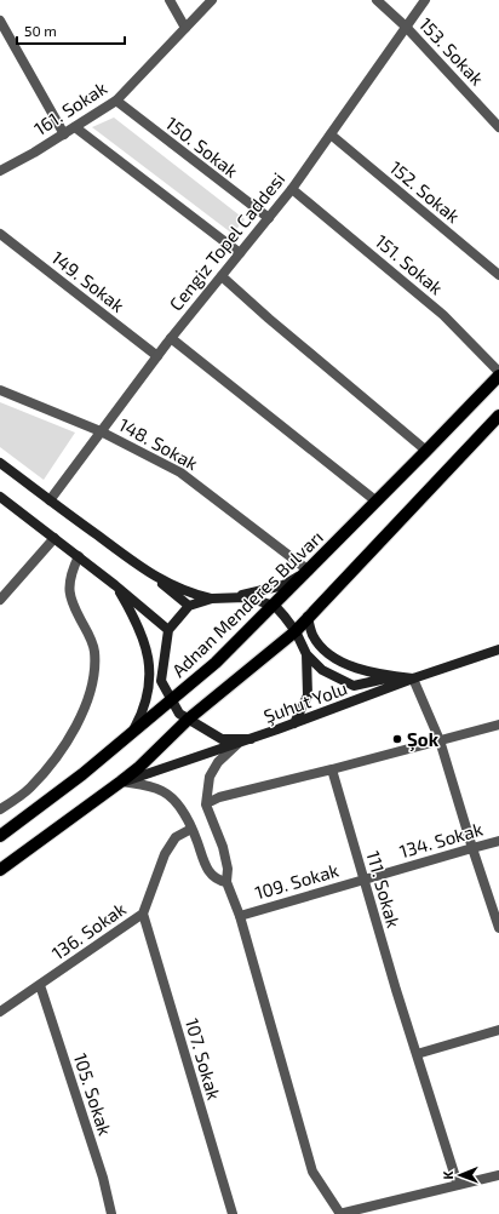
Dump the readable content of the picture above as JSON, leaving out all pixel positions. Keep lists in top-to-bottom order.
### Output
{
  "streets": {
    "main road": ["Adnan Menderes Bulvarı", "Şuhut Yolu"],
    "street": [
      "153. Sokak",
      "161. Sokak",
      "150. Sokak",
      "152. Sokak",
      "Cengiz Topel Caddesi",
      "151. Sokak",
      "149. Sokak",
      "148. Sokak",
      "134. Sokak",
      "109. Sokak",
      "111. Sokak",
      "136. Sokak",
      "107. Sokak",
      "105. Sokak"
    ]
  },
  "crossings": [
    ["153. Sokak", "Cengiz Topel Caddesi"],
    ["161. Sokak", "150. Sokak"],
    ["150. Sokak", "Cengiz Topel Caddesi"],
    ["152. Sokak", "Cengiz Topel Caddesi"],
    ["Cengiz Topel Caddesi", "151. Sokak"],
    ["Cengiz Topel Caddesi", "149. Sokak"],
    ["Cengiz Topel Caddesi", "148. Sokak"],
    ["148. Sokak", "Adnan Menderes Bulvarı"],
    ["134. Sokak", "109. Sokak"],
    ["134. Sokak", "111. Sokak"],
    ["109. Sokak", "111. Sokak"],
    ["136. Sokak", "107. Sokak"],
    ["136. Sokak", "105. Sokak"]
  ],
  "places": ["Şok"],
  "scale_bar": "50 m",
  "north": "left"
}
